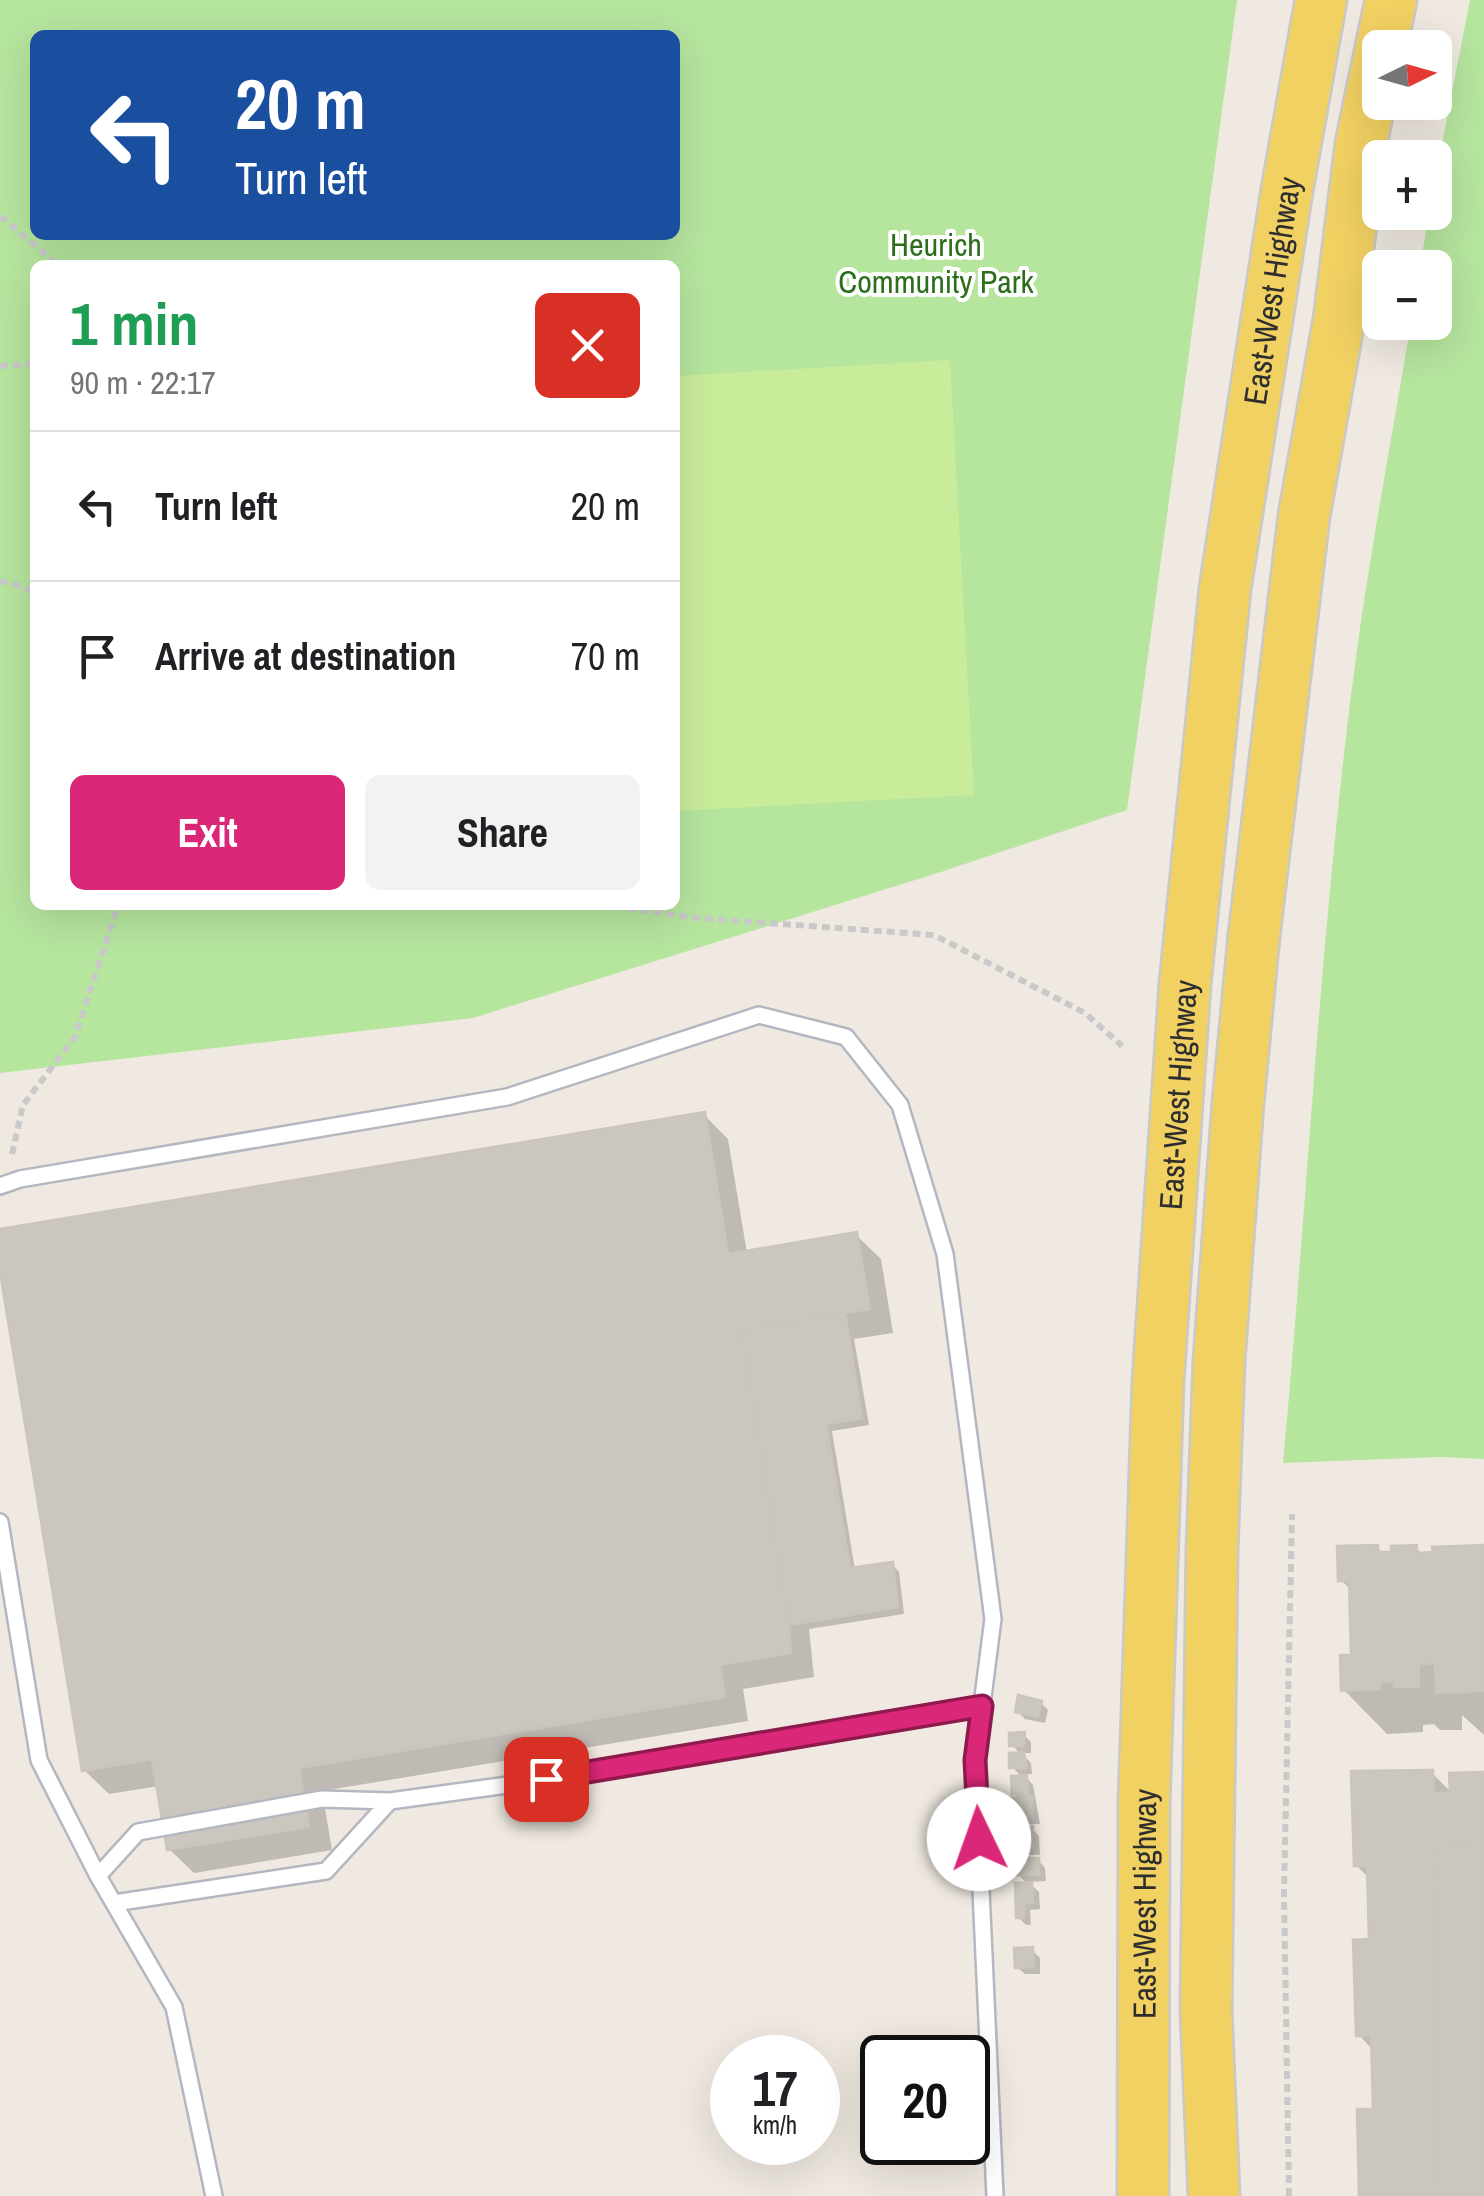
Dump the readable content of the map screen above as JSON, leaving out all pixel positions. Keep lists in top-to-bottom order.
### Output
{
  "streets": {
    "main road": ["East-West Highway"]
  },
  "parks": ["Heurich Community Park"],
  "north": "right",
  "page": {
    "map_buttons": ["+", "−"],
    "turn": ["20 m", "Turn left"],
    "heading": ["1 min", "90 m · 22:17"],
    "list": [
      {
        "name": "Turn left",
        "value": "20 m"
      },
      {
        "name": "Arrive at destination",
        "value": "70 m"
      }
    ],
    "buttons": ["Exit", "Share"],
    "speed": "17 km/h",
    "limit": "20"
  }
}
